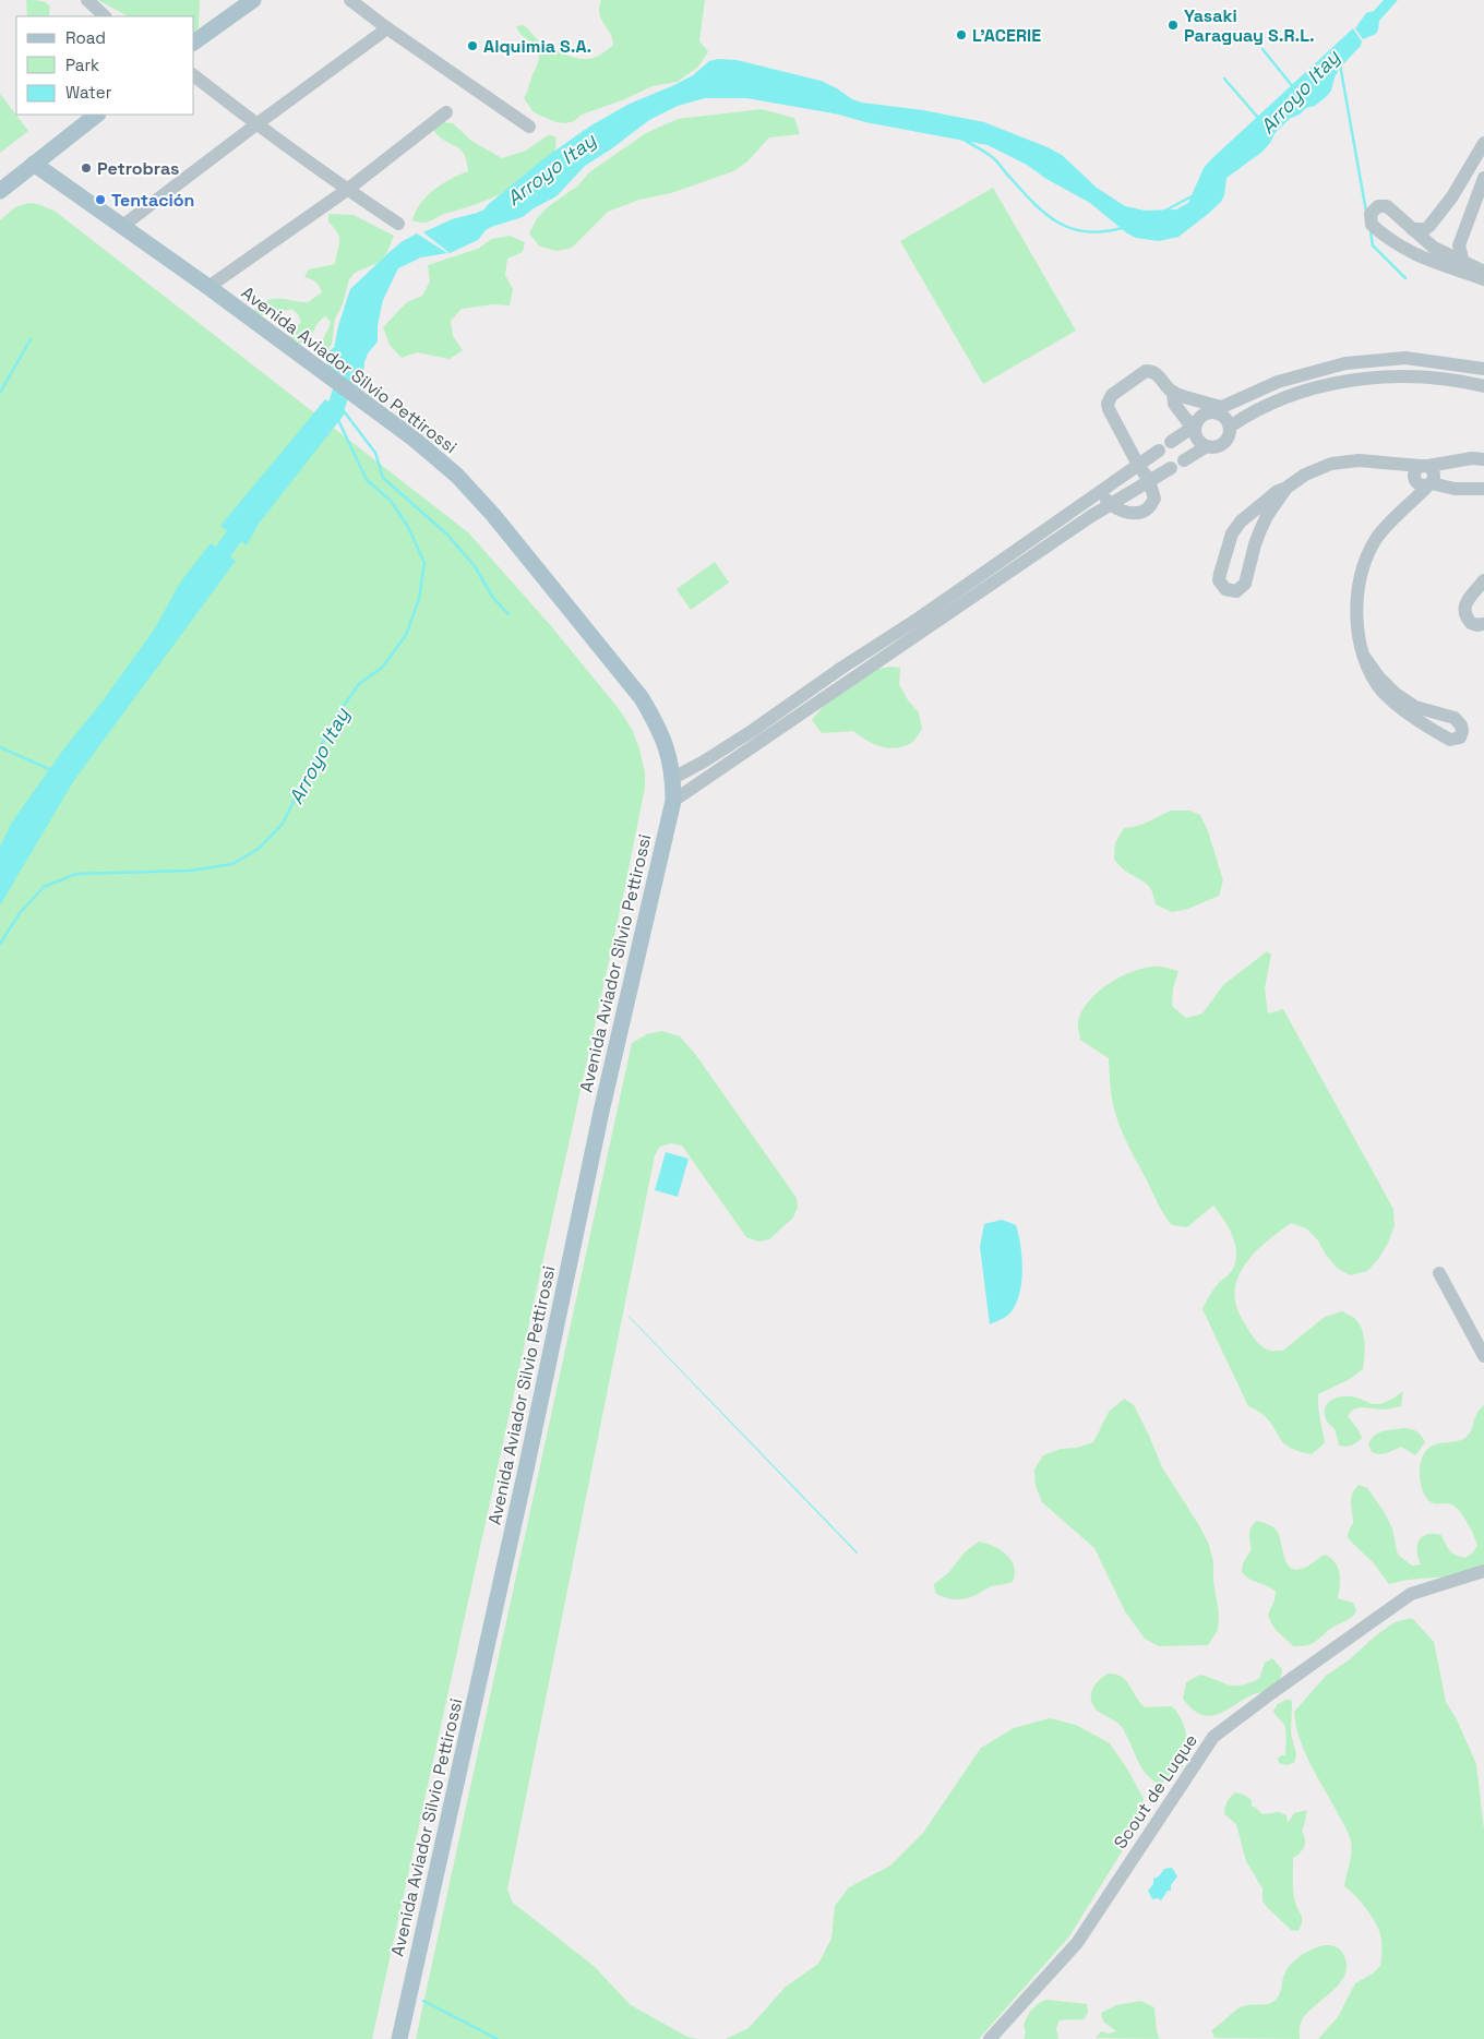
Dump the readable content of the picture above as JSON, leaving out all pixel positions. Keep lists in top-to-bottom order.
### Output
{
  "streets": {
    "main road": ["Avenida Aviador Silvio Pettirossi"],
    "street": ["Scout de Luque"]
  },
  "water": ["Arroyo Itay"],
  "places": [
    "Yasaki Paraguay S.R.L.",
    "L'ACERIE",
    "Alquimia S.A.",
    "Petrobras",
    "Tentación"
  ],
  "legend": ["Road", "Park", "Water"]
}
